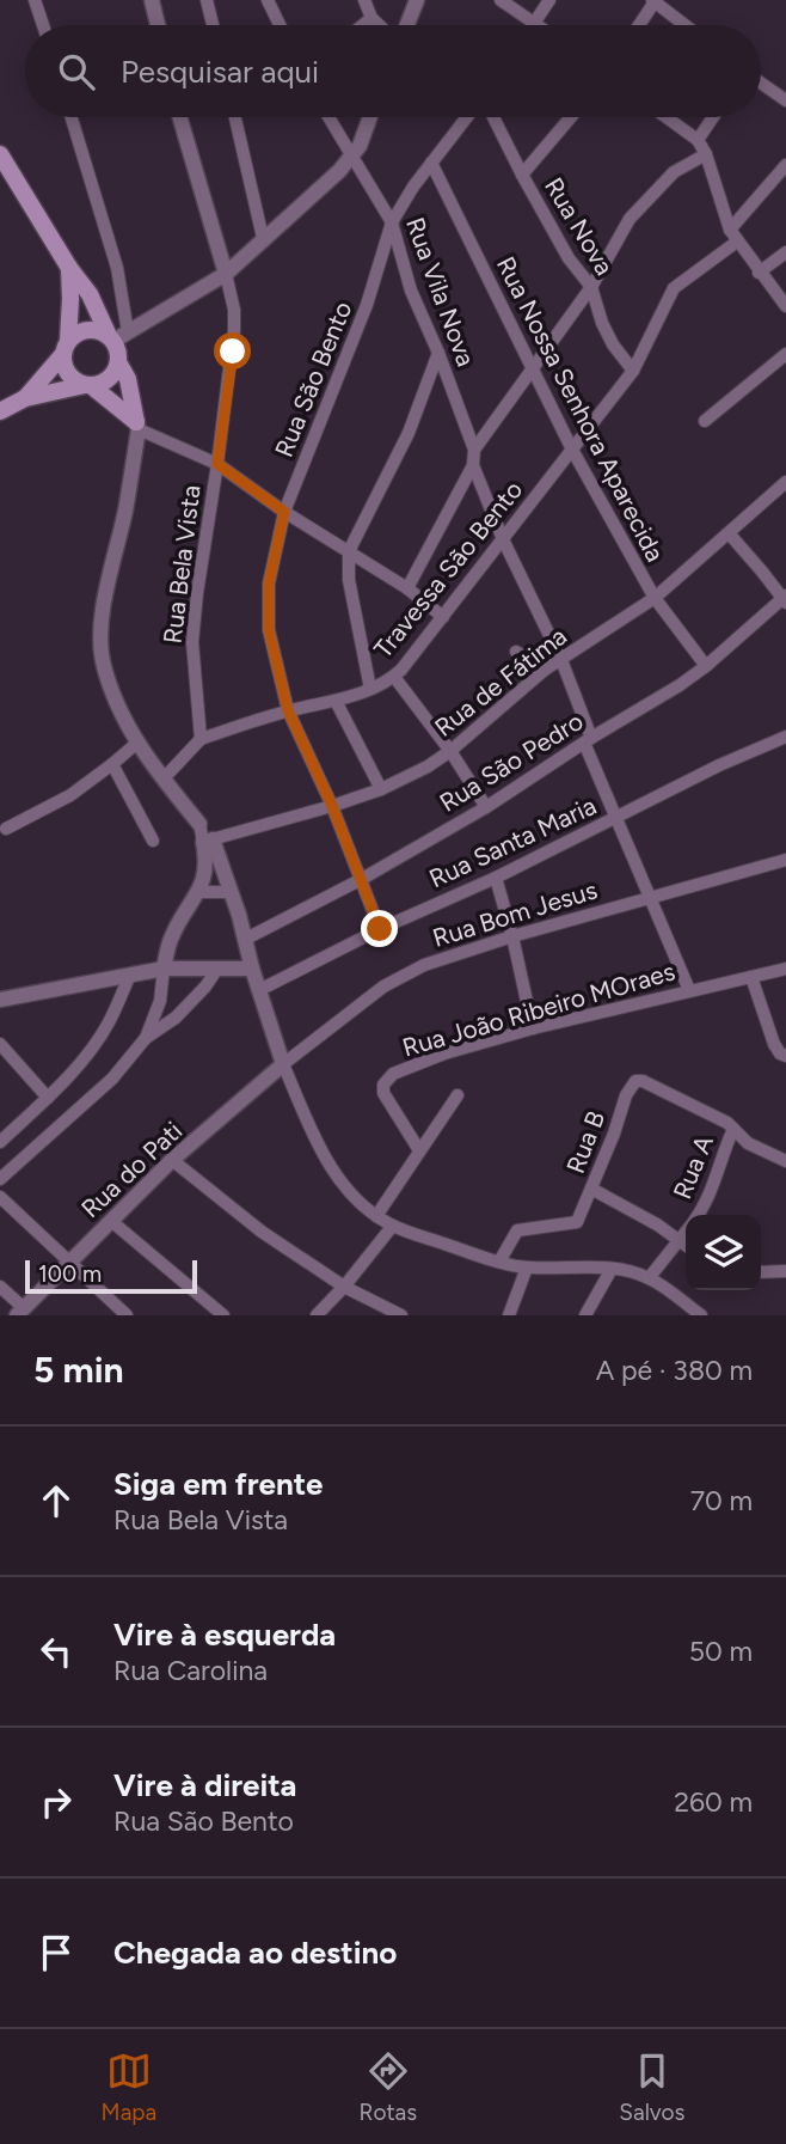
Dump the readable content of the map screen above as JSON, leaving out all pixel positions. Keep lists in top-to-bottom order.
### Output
{
  "streets": {
    "street": [
      "Rua Nova",
      "Rua Vila Nova",
      "Rua São Bento",
      "Rua Nossa Senhora Aparecida",
      "Rua Bela Vista",
      "Travessa São Bento",
      "Rua de Fátima",
      "Rua São Pedro",
      "Rua Santa Maria",
      "Rua Bom Jesus",
      "Rua João Ribeiro MOraes",
      "Rua B",
      "Rua A",
      "Rua do Pati"
    ]
  },
  "crossings": [
    ["Rua Nova", "Travessa São Bento"],
    ["Rua Vila Nova", "Rua São Bento"],
    ["Rua São Bento", "Rua Nossa Senhora Aparecida"],
    ["Rua São Bento", "Travessa São Bento"],
    ["Rua São Bento", "Rua de Fátima"],
    ["Rua São Bento", "Rua São Pedro"],
    ["Rua São Bento", "Rua Santa Maria"],
    ["Rua Nossa Senhora Aparecida", "Travessa São Bento"],
    ["Rua Nossa Senhora Aparecida", "Rua de Fátima"],
    ["Rua Nossa Senhora Aparecida", "Rua São Pedro"],
    ["Rua Bela Vista", "Travessa São Bento"],
    ["Rua Bom Jesus", "Rua do Pati"],
    ["Rua B", "Rua A"]
  ],
  "scale_bar": "100 m",
  "page": {
    "search": "Pesquisar aqui",
    "scale": "100 m",
    "heading": ["5 min", "A pé · 380 m"],
    "list": [
      ["Siga em frente", "Rua Bela Vista", "70 m"],
      ["Vire à esquerda", "Rua Carolina", "50 m"],
      ["Vire à direita", "Rua São Bento", "260 m"],
      "Chegada ao destino"
    ],
    "nav": ["Mapa", "Rotas", "Salvos"]
  }
}
